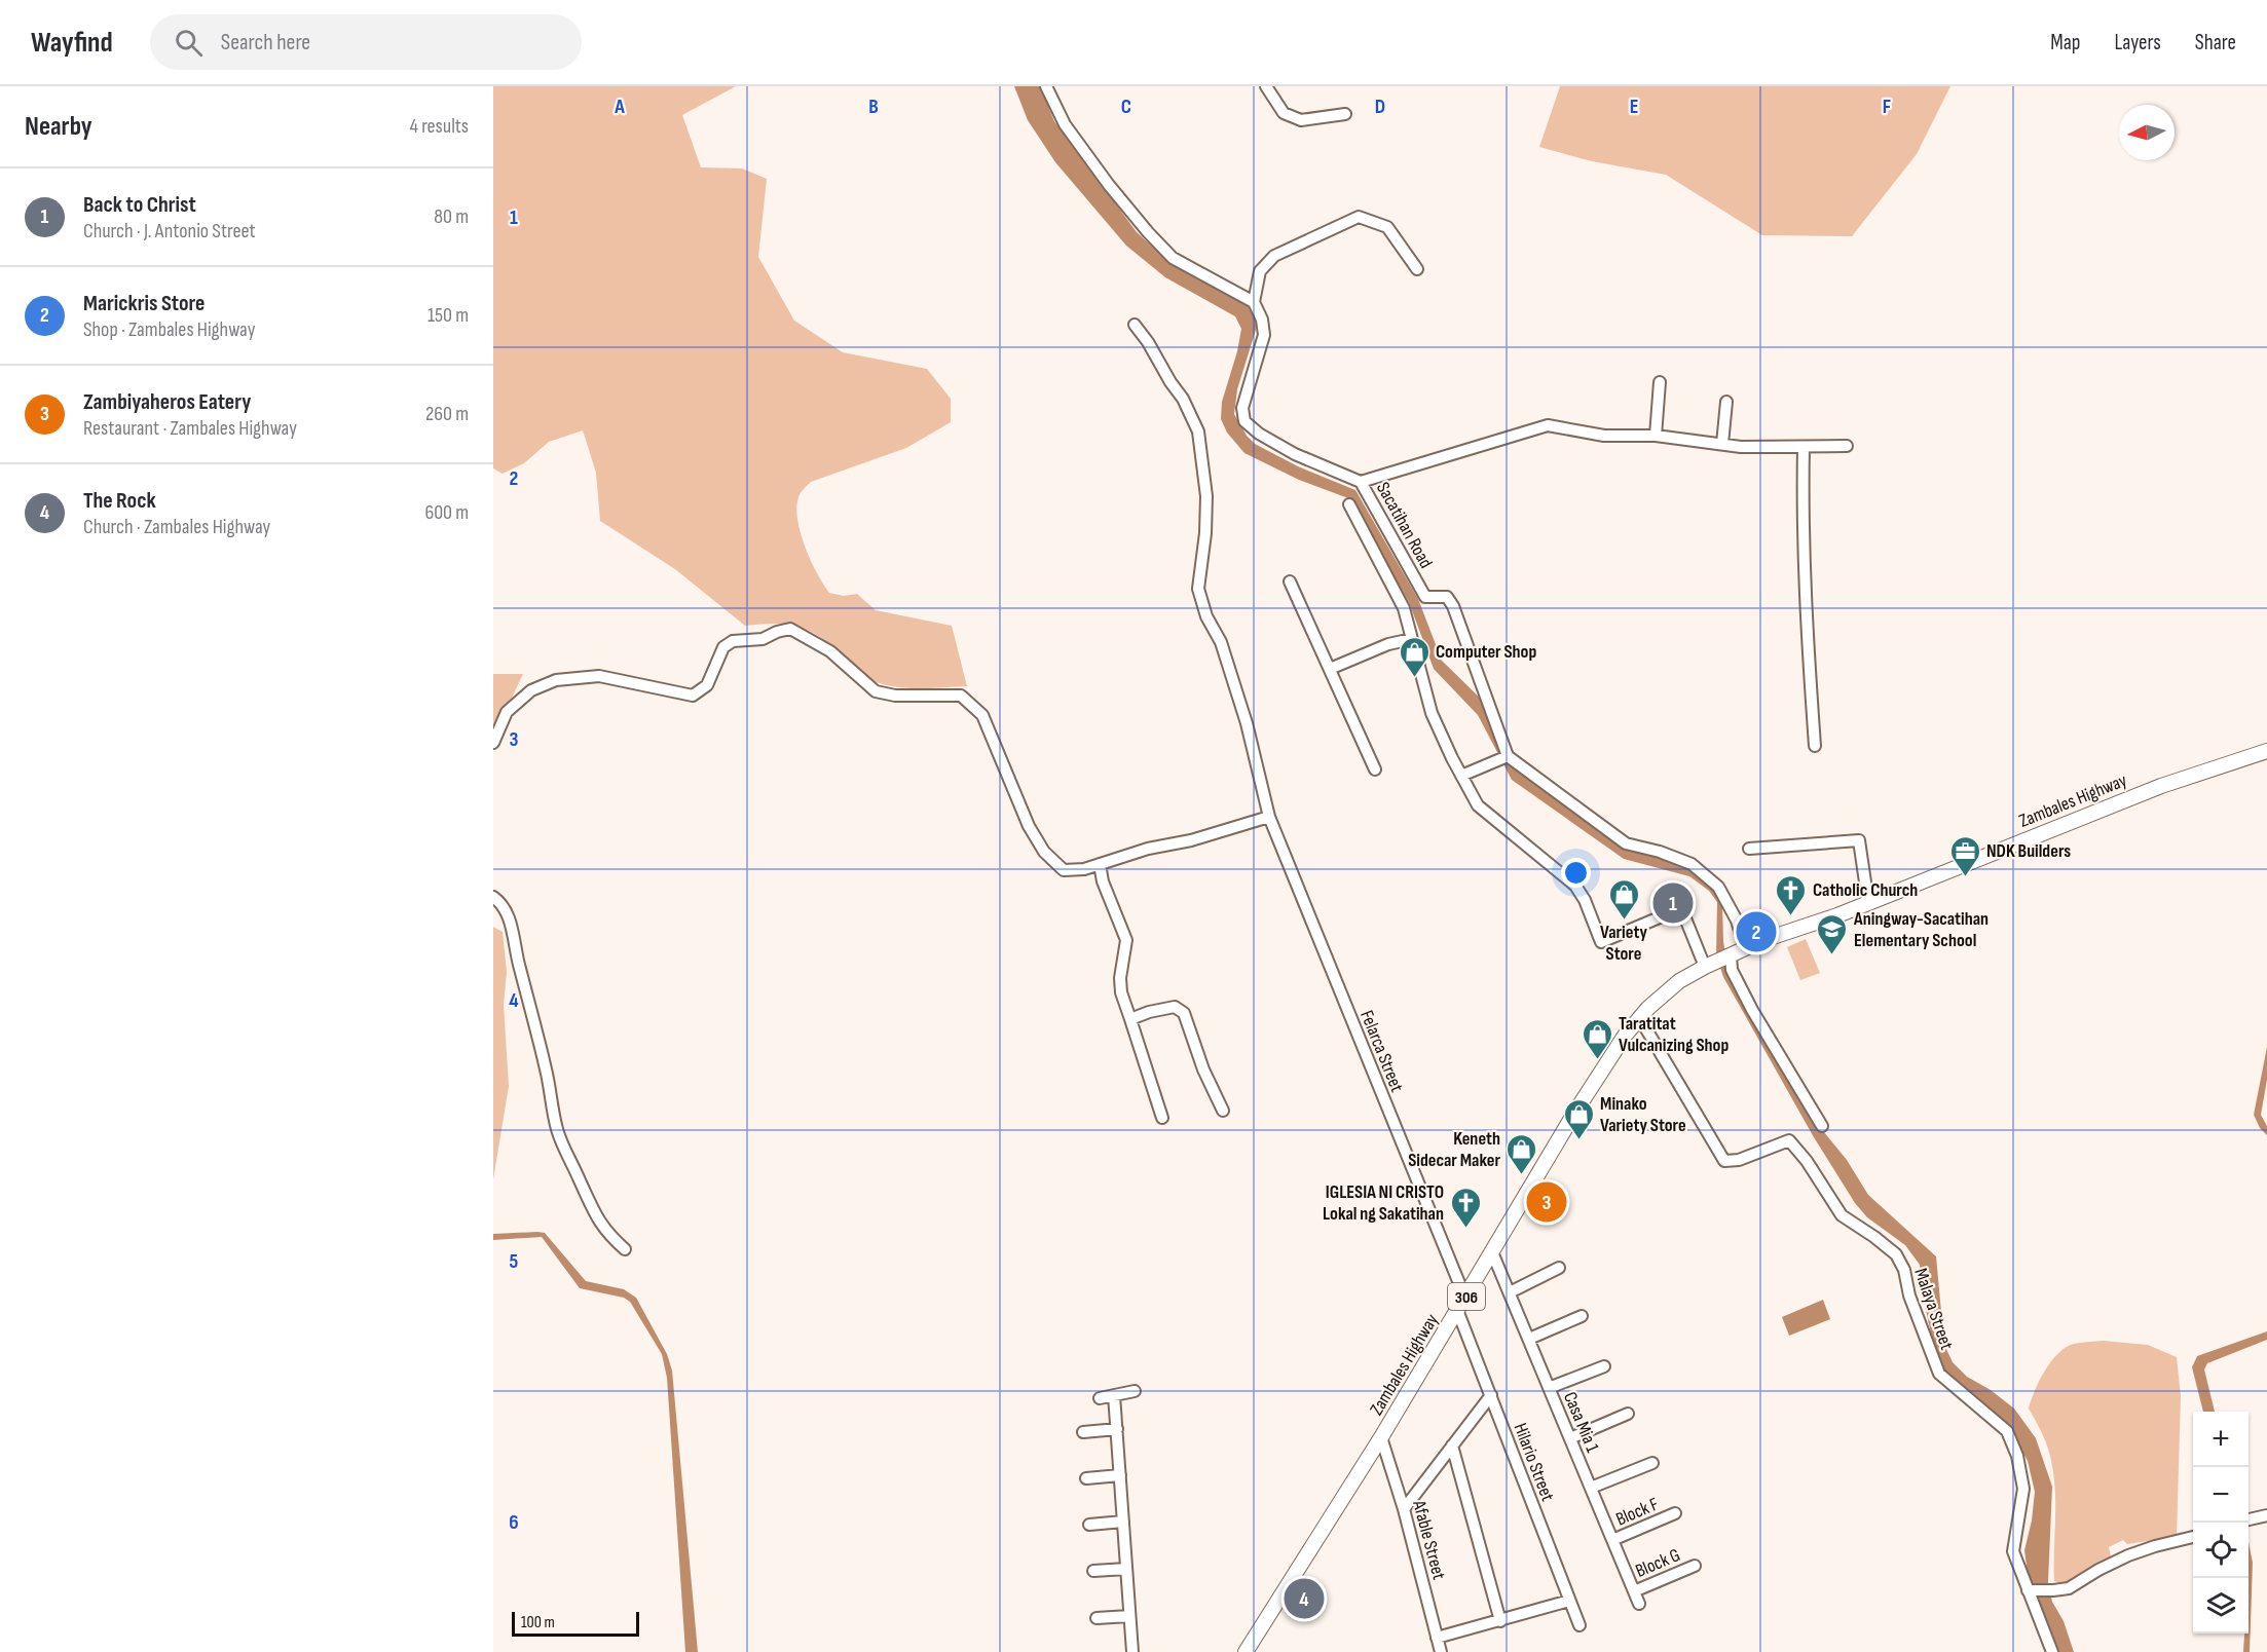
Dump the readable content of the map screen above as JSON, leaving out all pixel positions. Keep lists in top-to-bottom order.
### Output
{
  "streets": {
    "main road": ["Zambales Highway", "306"],
    "street": [
      "Sacatihan Road",
      "Felarca Street",
      "Malaya Street",
      "Casa Mia 1",
      "Hilario Street",
      "Block F",
      "Afable Street",
      "Block G"
    ]
  },
  "crossings": [
    ["Zambales Highway", "Felarca Street"],
    ["Zambales Highway", "Malaya Street"],
    ["Zambales Highway", "Casa Mia 1"],
    ["Zambales Highway", "Hilario Street"],
    ["Zambales Highway", "Afable Street"],
    ["Felarca Street", "Hilario Street"],
    ["Casa Mia 1", "Block F"],
    ["Casa Mia 1", "Block G"]
  ],
  "places": {
    "shop": [
      "Computer Shop",
      "Variety Store",
      "Taratitat Vulcanizing Shop",
      "Minako Variety Store",
      "Keneth Sidecar Maker"
    ],
    "office": ["NDK Builders"],
    "church": ["Catholic Church", "IGLESIA NI CRISTO Lokal ng Sakatihan"],
    "school or university": ["Aningway-Sacatihan Elementary School"]
  },
  "scale_bar": "100 m",
  "north": "left",
  "page": {
    "header": "Wayfind",
    "search": "Search here",
    "nav": ["Map", "Layers", "Share"],
    "heading": ["Nearby", "4 results"],
    "list": [
      {
        "mark": "1",
        "name": "Back to Christ",
        "note": "Church · J. Antonio Street",
        "value": "80 m"
      },
      {
        "mark": "2",
        "name": "Marickris Store",
        "note": "Shop · Zambales Highway",
        "value": "150 m"
      },
      {
        "mark": "3",
        "name": "Zambiyaheros Eatery",
        "note": "Restaurant · Zambales Highway",
        "value": "260 m"
      },
      {
        "mark": "4",
        "name": "The Rock",
        "note": "Church · Zambales Highway",
        "value": "600 m"
      }
    ],
    "pins": [
      "1",
      "2",
      "3",
      "4"
    ],
    "map_buttons": ["+", "−"],
    "scale": "100 m"
  },
  "grid": {
    "columns": [
      "A",
      "B",
      "C",
      "D",
      "E",
      "F"
    ],
    "rows": [
      "1",
      "2",
      "3",
      "4",
      "5",
      "6"
    ]
  }
}
